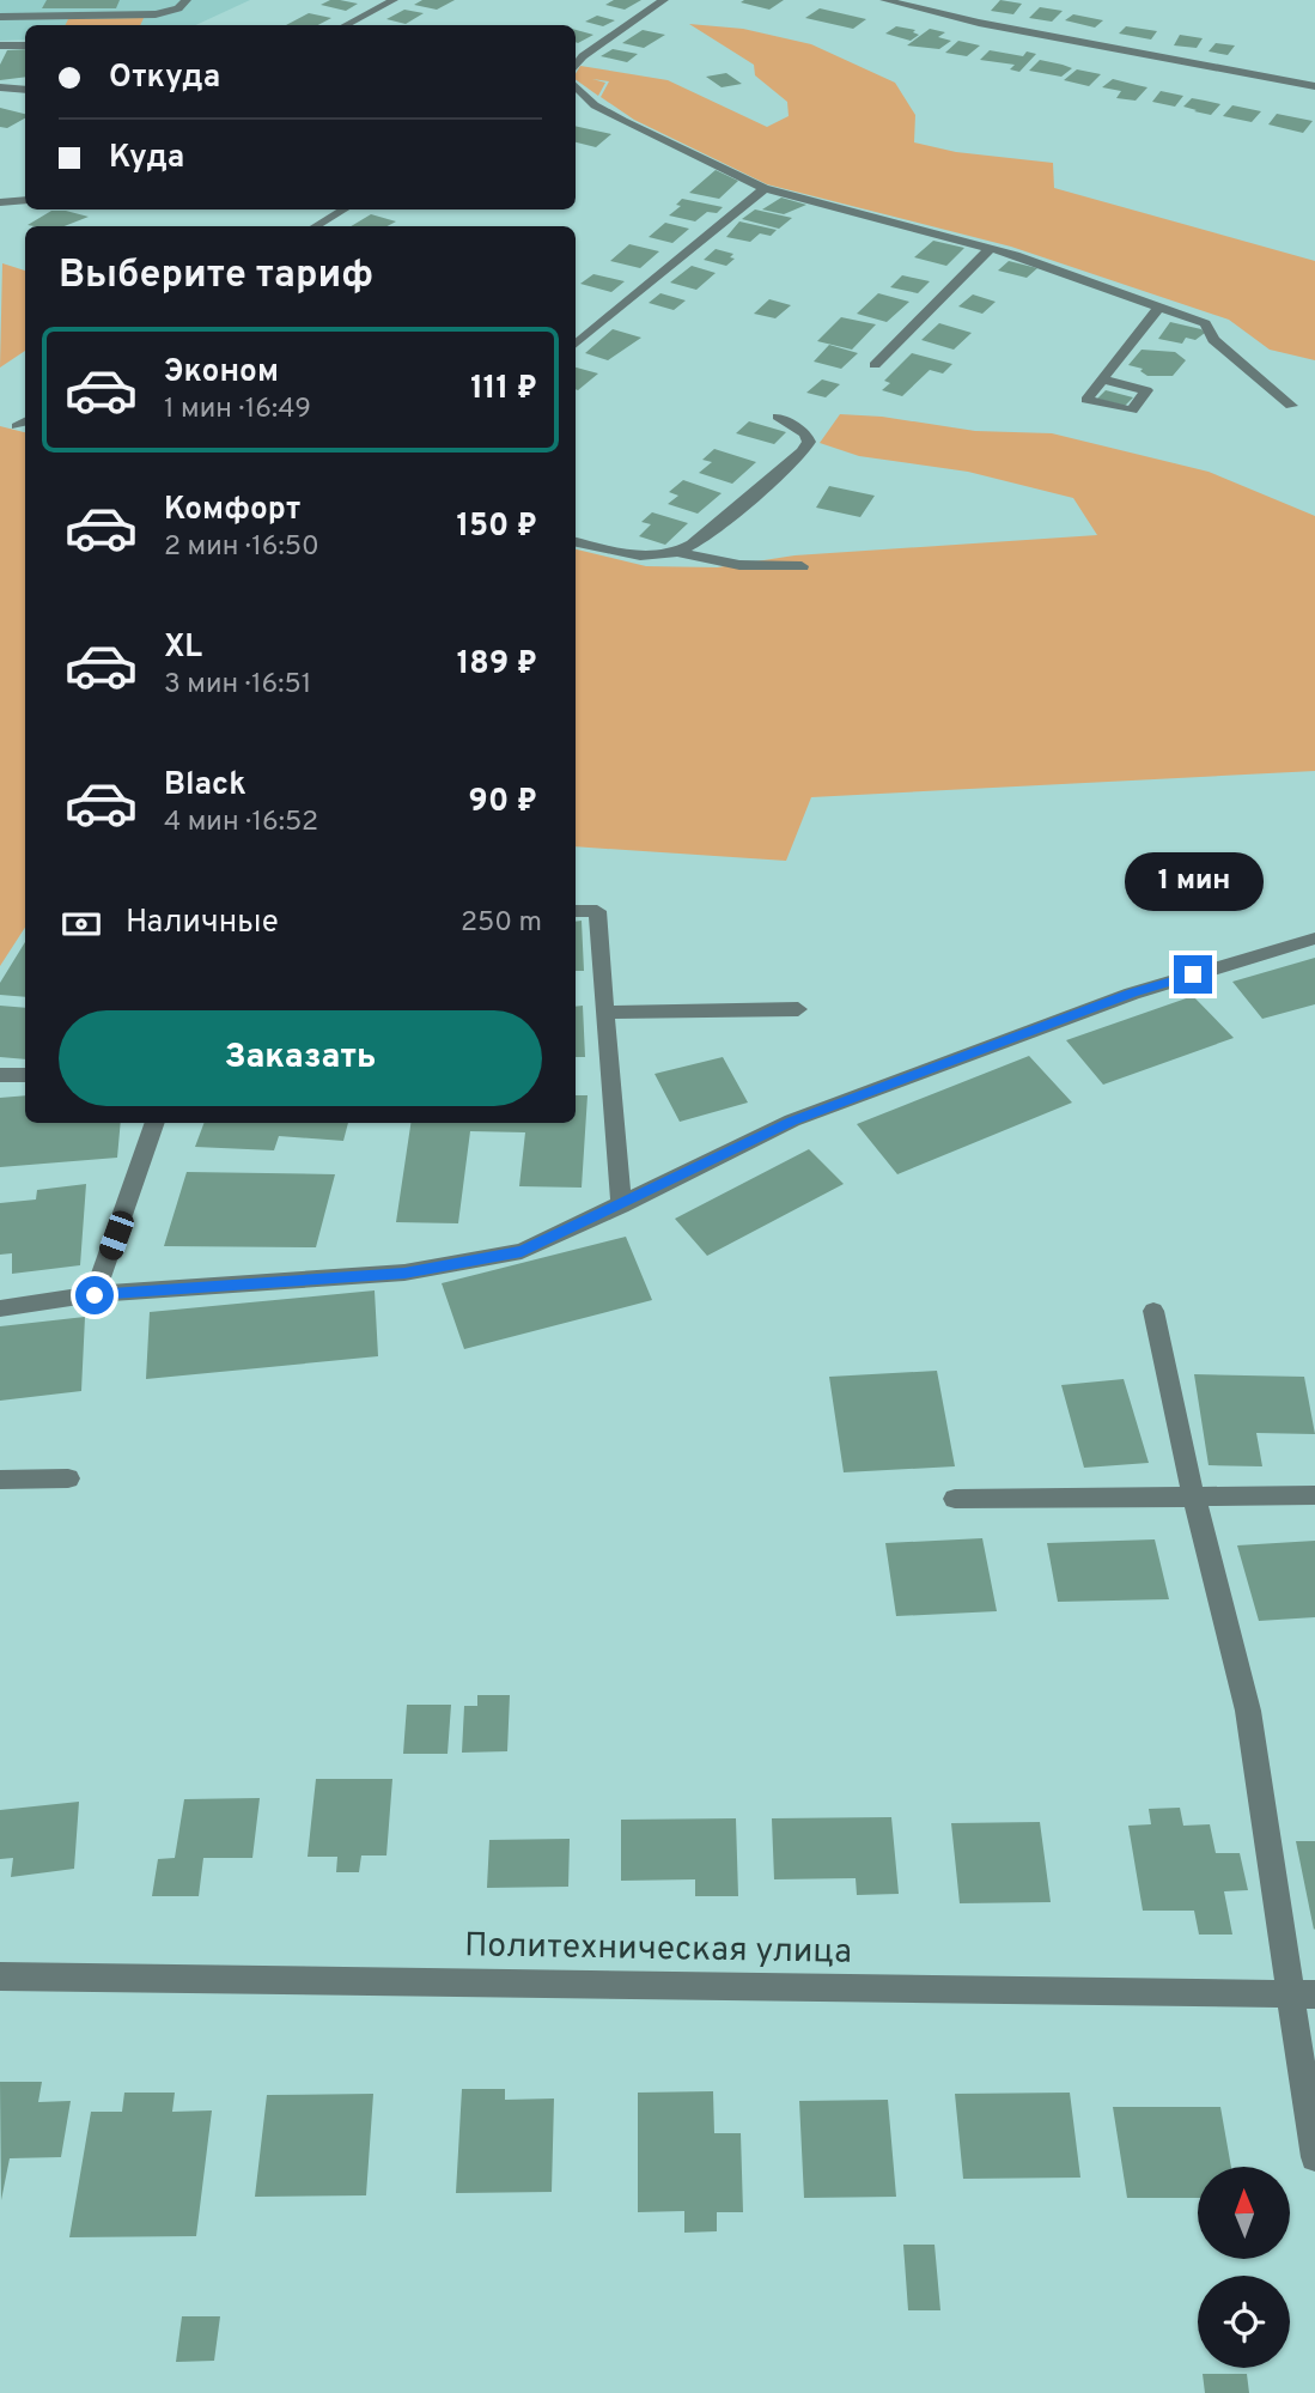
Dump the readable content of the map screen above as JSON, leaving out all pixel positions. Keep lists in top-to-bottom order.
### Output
{
  "streets": {
    "street": ["Политехническая улица"]
  },
  "north": "top",
  "page": {
    "banner": ["Откуда", "Куда"],
    "heading": "Выберите тариф",
    "list": [
      {
        "name": "Эконом",
        "note": "1 мин · 16:49",
        "value": "111 ₽"
      },
      {
        "name": "Комфорт",
        "note": "2 мин · 16:50",
        "value": "150 ₽"
      },
      {
        "name": "XL",
        "note": "3 мин · 16:51",
        "value": "189 ₽"
      },
      {
        "name": "Black",
        "note": "4 мин · 16:52",
        "value": "90 ₽"
      }
    ],
    "bubble": "1 мин",
    "pay": ["Наличные", "250 m"],
    "buttons": "Заказать"
  }
}
